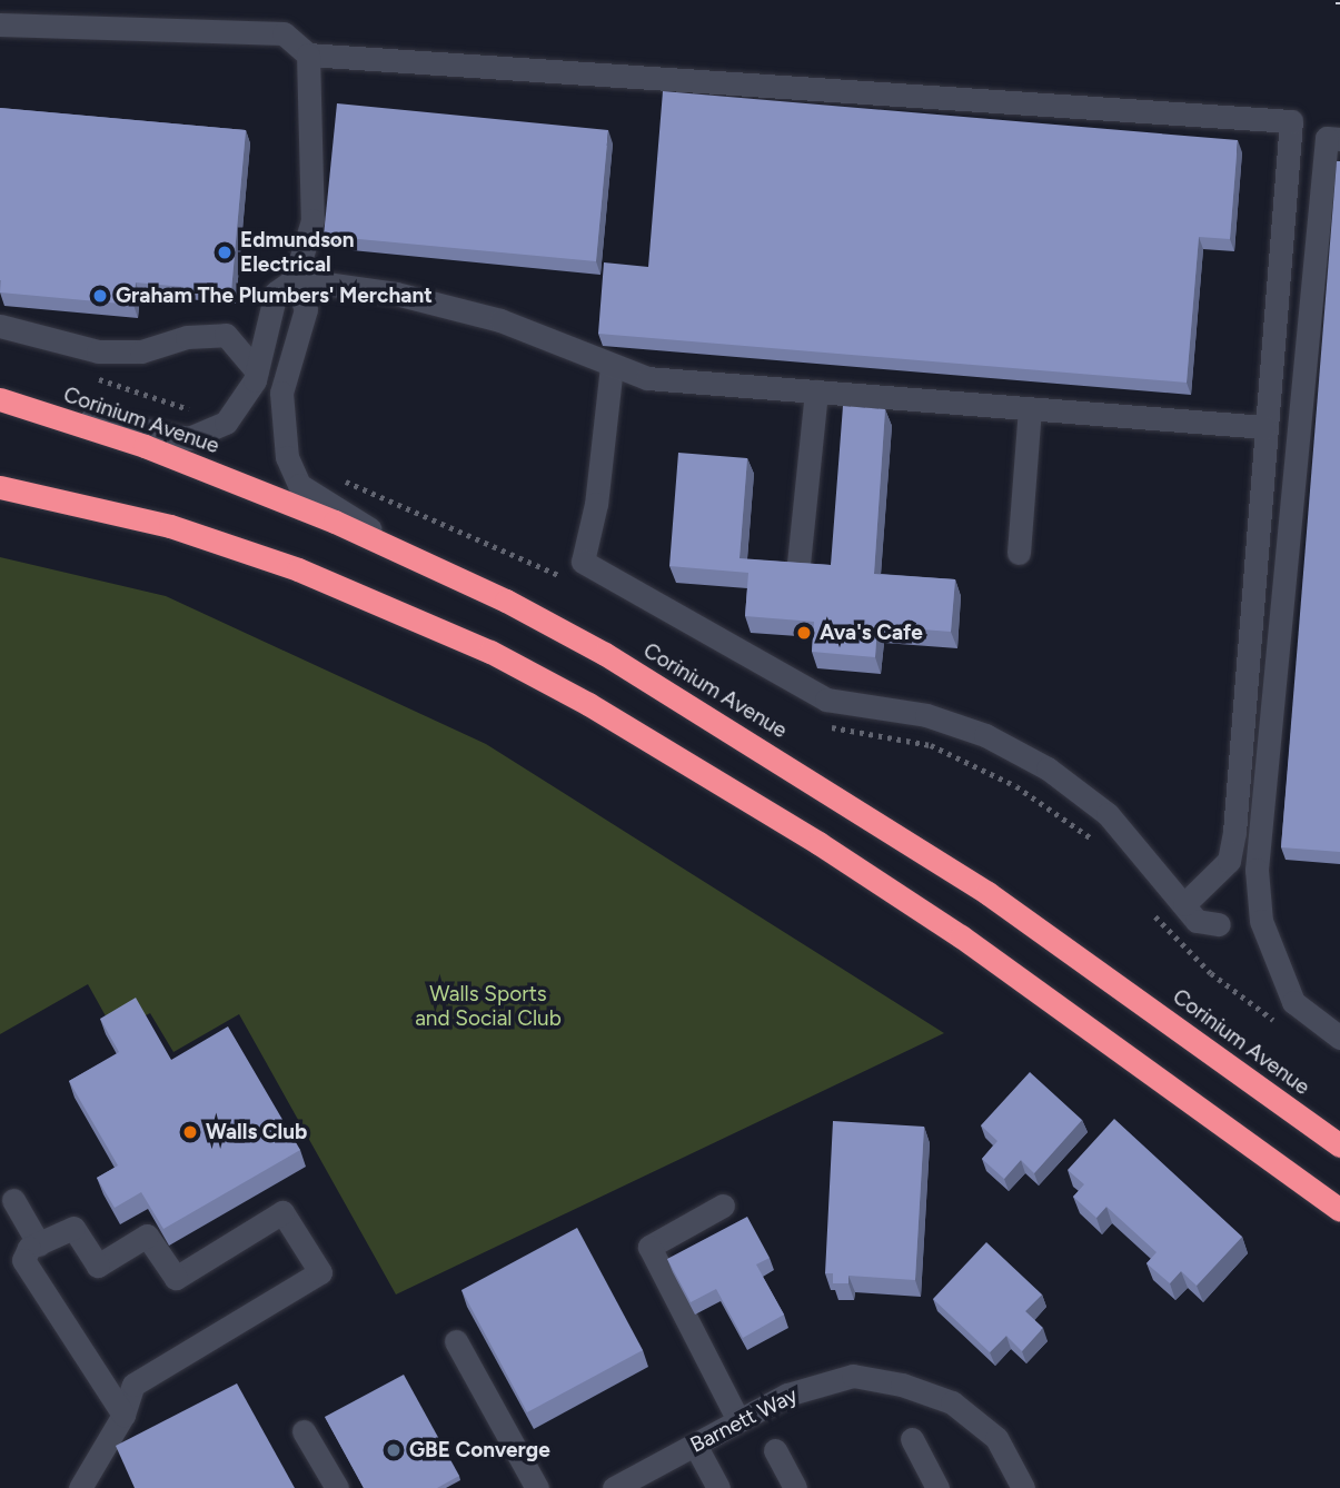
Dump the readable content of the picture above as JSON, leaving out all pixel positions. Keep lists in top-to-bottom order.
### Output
{
  "streets": {
    "highway": ["Corinium Avenue"],
    "street": ["Barnett Way"]
  },
  "parks": ["Walls Sports and Social Club"],
  "places": [
    "Edmundson Electrical",
    "Graham The Plumbers' Merchant",
    "Ava's Cafe",
    "Walls Club",
    "GBE Converge"
  ]
}
